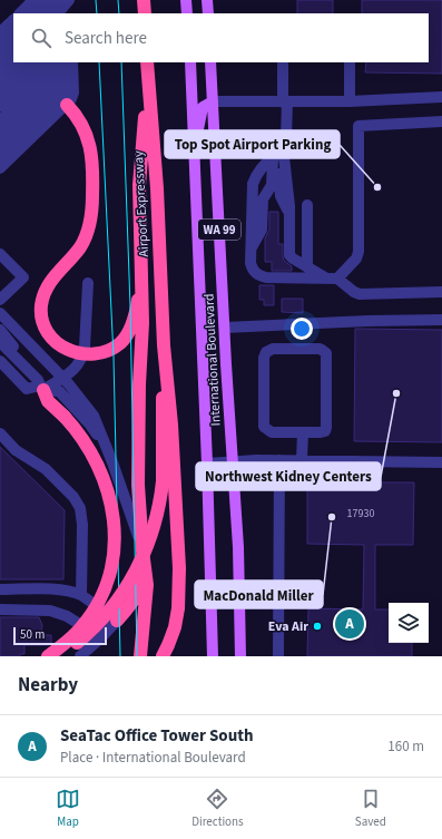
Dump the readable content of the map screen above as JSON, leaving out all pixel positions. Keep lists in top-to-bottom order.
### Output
{
  "streets": {
    "highway": ["Airport Expressway"],
    "main road": ["WA 99", "International Boulevard"]
  },
  "places": [
    "Top Spot Airport Parking",
    "Northwest Kidney Centers",
    "MacDonald Miller",
    "Eva Air"
  ],
  "house_numbers": ["17930"],
  "scale_bar": "50 m",
  "page": {
    "search": "Search here",
    "pins": "A",
    "scale": "50 m",
    "heading": "Nearby",
    "list": [
      {
        "mark": "A",
        "name": "SeaTac Office Tower South",
        "note": "Place · International Boulevard",
        "value": "160 m"
      }
    ],
    "nav": ["Map", "Directions", "Saved"]
  }
}
